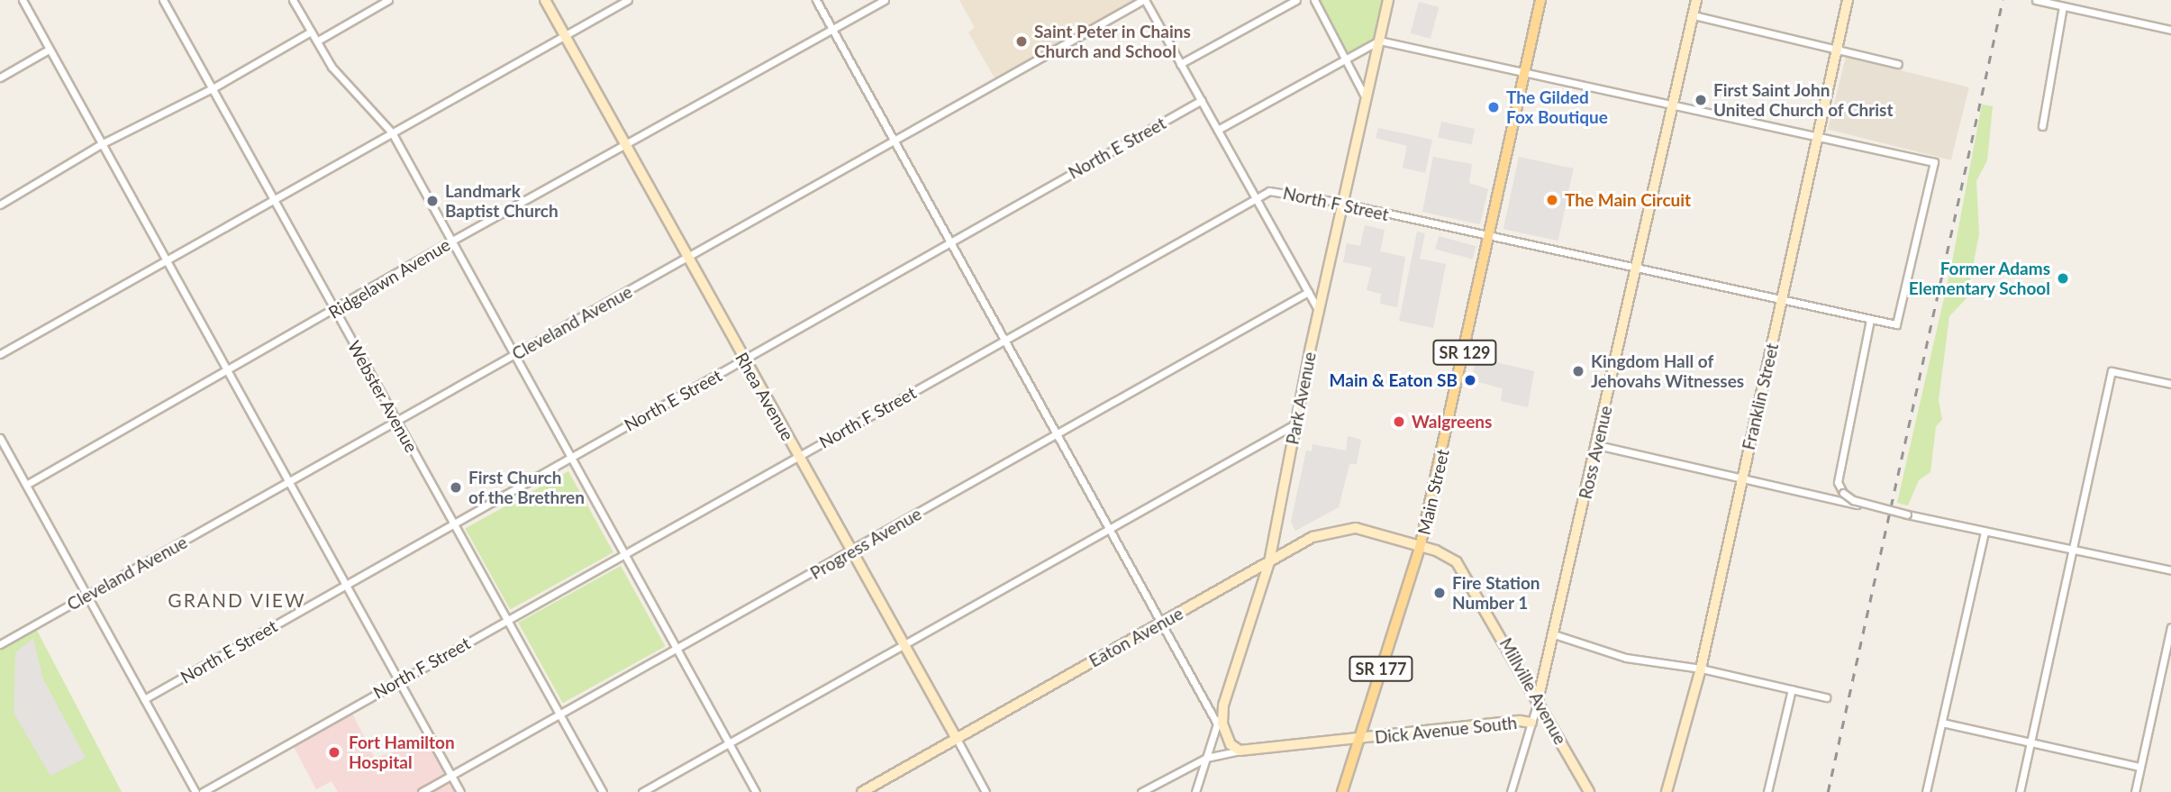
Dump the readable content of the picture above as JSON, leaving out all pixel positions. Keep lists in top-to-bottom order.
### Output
{
  "streets": {
    "main road": [
      "SR 129",
      "Rhea Avenue",
      "Franklin Street",
      "Park Avenue",
      "Ross Avenue",
      "Main Street",
      "Eaton Avenue",
      "SR 177",
      "Millville Avenue",
      "Dick Avenue South"
    ],
    "street": [
      "North E Street",
      "North F Street",
      "Ridgelawn Avenue",
      "Cleveland Avenue",
      "Webster Avenue",
      "Progress Avenue"
    ]
  },
  "crossings": [
    ["North E Street", "Webster Avenue"],
    ["North E Street", "Rhea Avenue"],
    ["North F Street", "Webster Avenue"],
    ["North F Street", "Rhea Avenue"],
    ["North F Street", "Franklin Street"],
    ["North F Street", "Park Avenue"],
    ["North F Street", "Ross Avenue"],
    ["North F Street", "Main Street"],
    ["Ridgelawn Avenue", "Webster Avenue"],
    ["Ridgelawn Avenue", "Rhea Avenue"],
    ["Cleveland Avenue", "Webster Avenue"],
    ["Cleveland Avenue", "Rhea Avenue"],
    ["Webster Avenue", "Progress Avenue"],
    ["Rhea Avenue", "Progress Avenue"],
    ["Rhea Avenue", "Eaton Avenue"],
    ["Park Avenue", "Eaton Avenue"],
    ["Ross Avenue", "Millville Avenue"],
    ["Ross Avenue", "Dick Avenue South"],
    ["Main Street", "Eaton Avenue"],
    ["Main Street", "Millville Avenue"],
    ["Main Street", "Dick Avenue South"],
    ["Eaton Avenue", "Millville Avenue"]
  ],
  "districts": ["GRAND VIEW"],
  "places": [
    "Saint Peter in Chains Church and School",
    "First Saint John United Church of Christ",
    "The Gilded Fox Boutique",
    "The Main Circuit",
    "Landmark Baptist Church",
    "Former Adams Elementary School",
    "Kingdom Hall of Jehovahs Witnesses",
    "Main & Eaton SB",
    "Walgreens",
    "First Church of the Brethren",
    "Fire Station Number 1",
    "Fort Hamilton Hospital"
  ]
}
